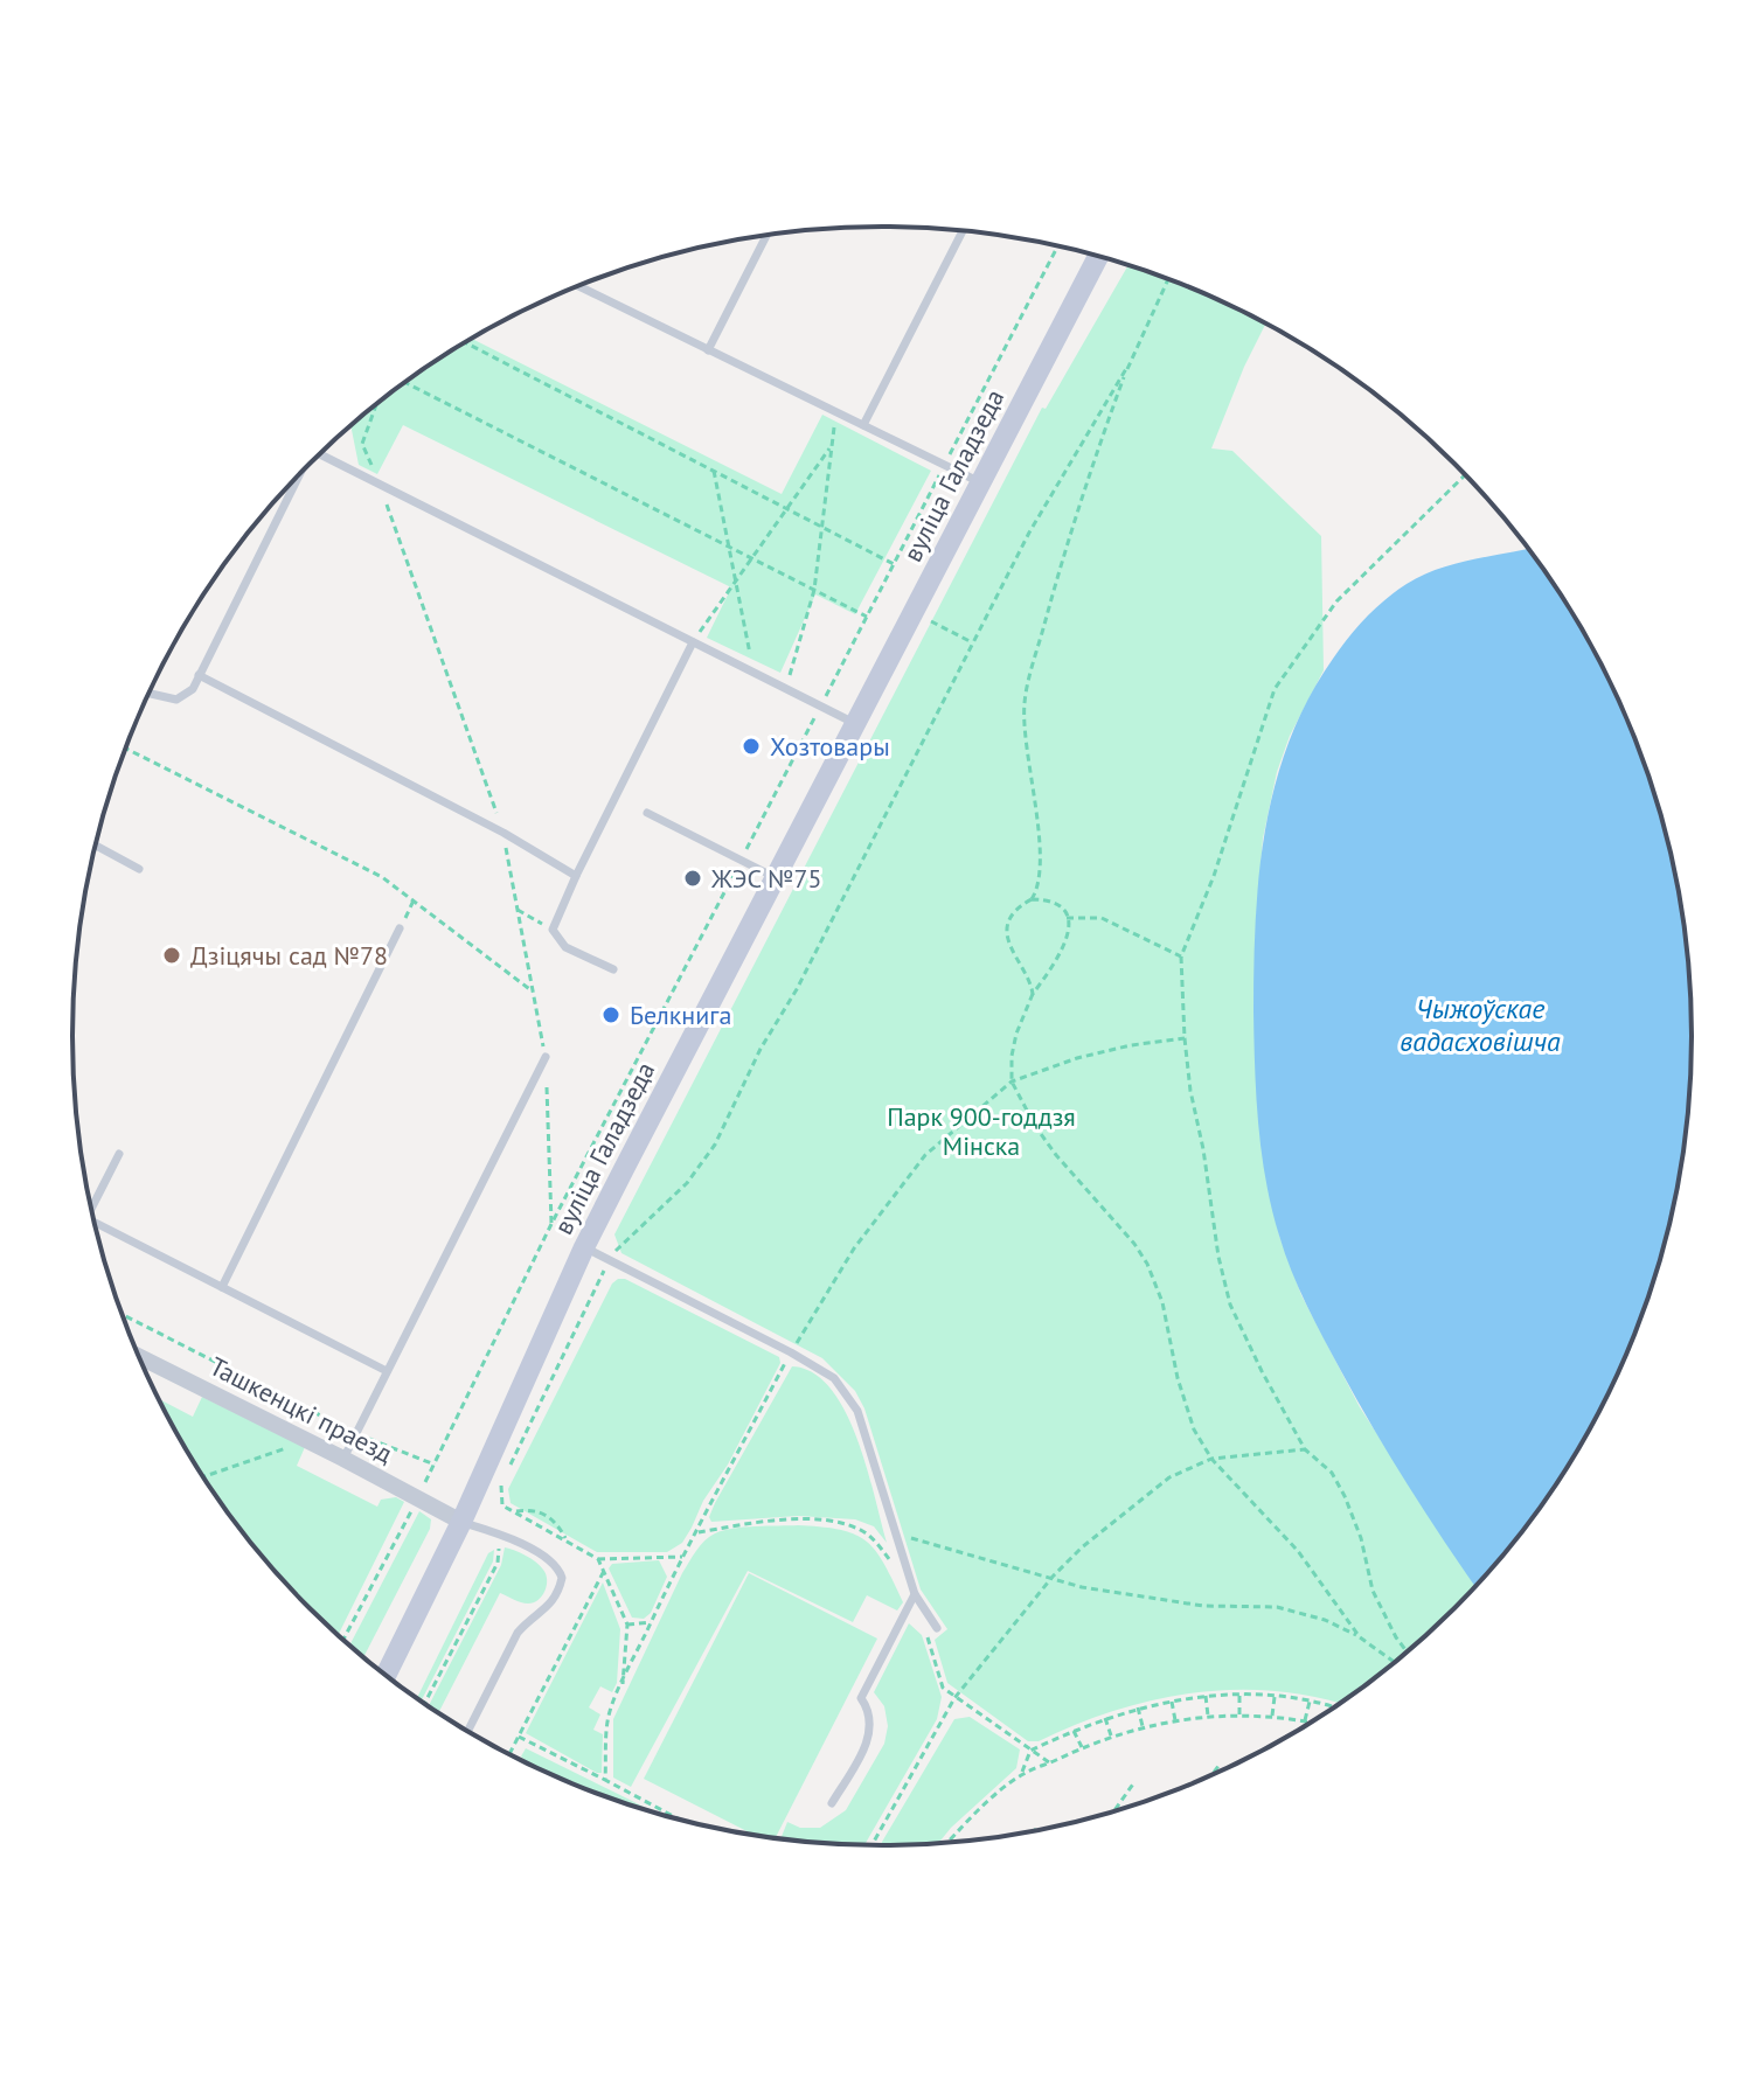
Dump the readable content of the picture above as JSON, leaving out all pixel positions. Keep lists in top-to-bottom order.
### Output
{
  "streets": {
    "street": ["вуліца Галадзеда", "Ташкенцкі праезд"]
  },
  "crossings": [
    ["вуліца Галадзеда", "Ташкенцкі праезд"]
  ],
  "water": ["Чыжоўскае вадасховішча"],
  "parks": ["Парк 900-годдзя Мінска"],
  "places": [
    "Хозтовары",
    "ЖЭС №75",
    "Дзіцячы сад №78",
    "Белкнига"
  ]
}
